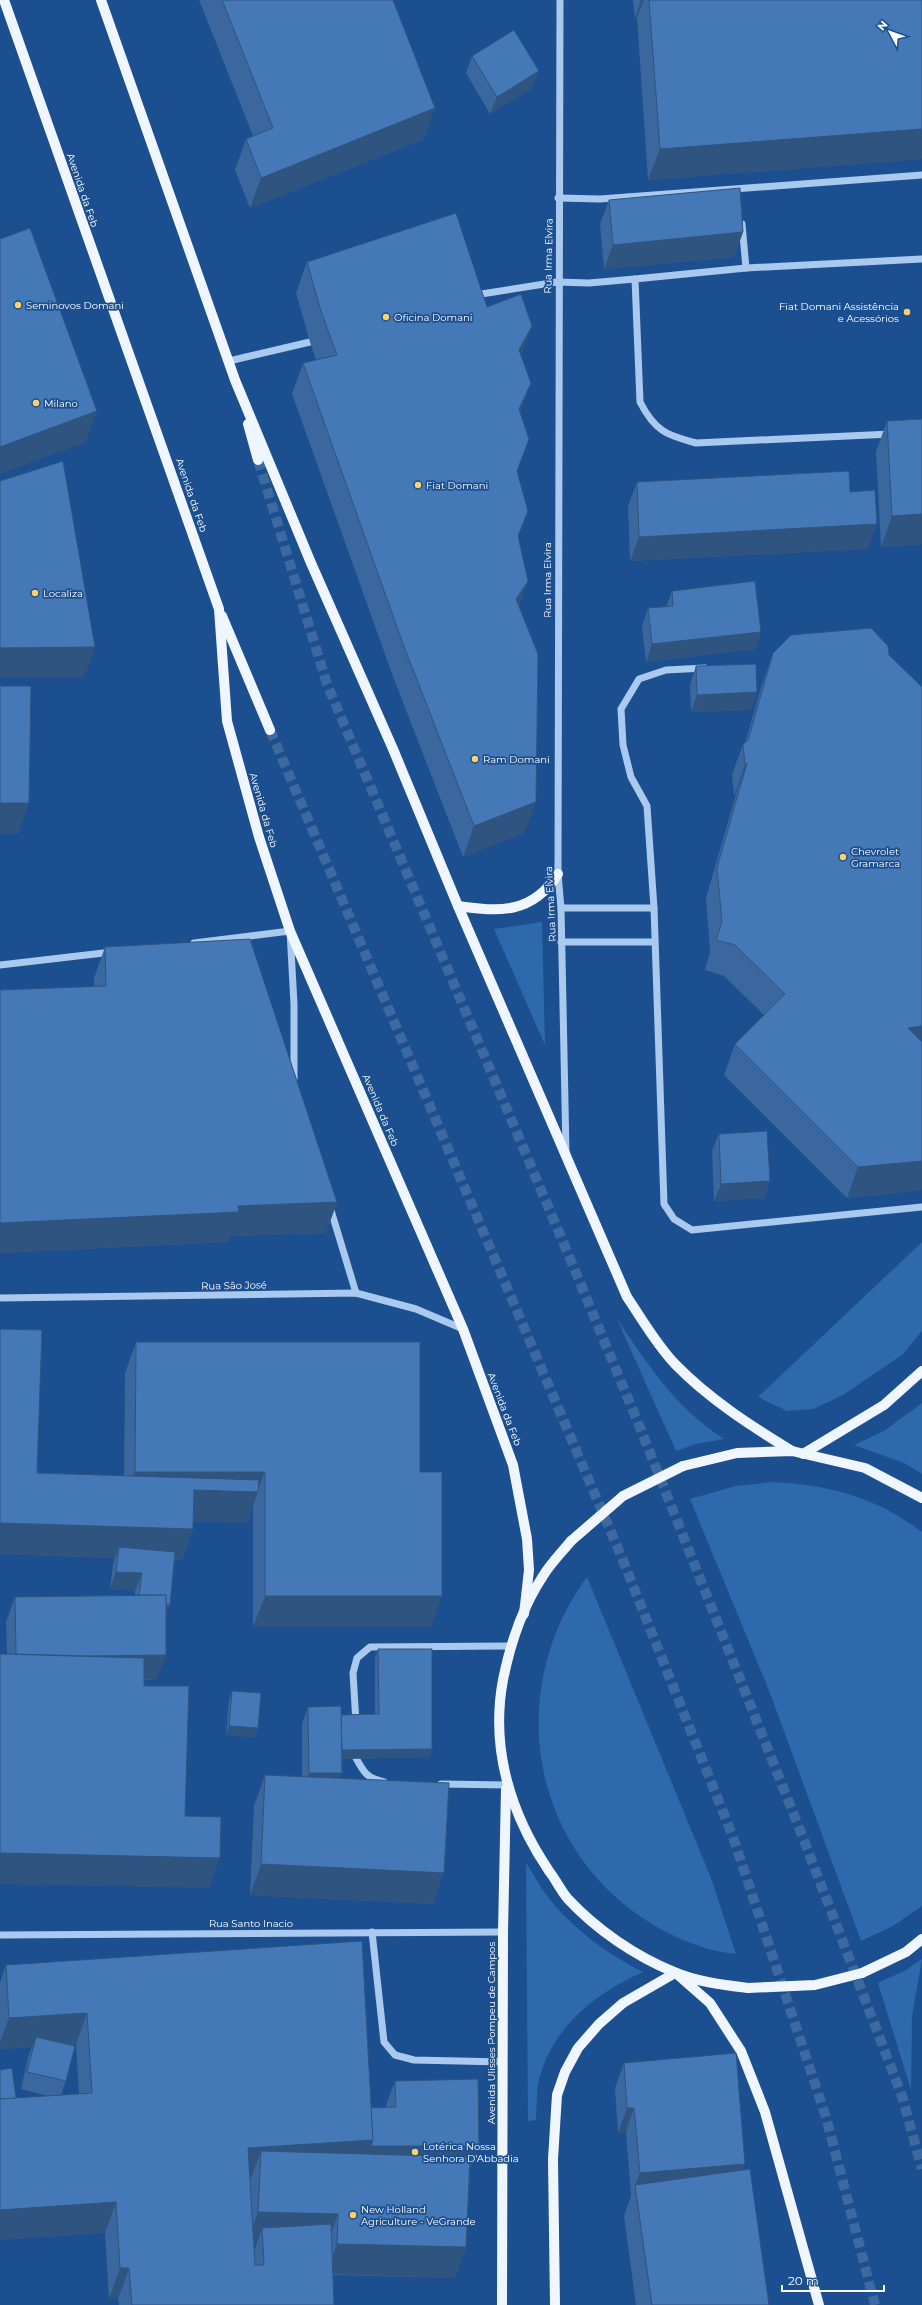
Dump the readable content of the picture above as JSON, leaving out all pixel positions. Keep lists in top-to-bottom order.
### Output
{
  "streets": {
    "main road": ["Avenida da Feb", "Avenida Ulisses Pompeu de Campos"],
    "street": ["Rua Irma Elvira", "Rua São José", "Rua Santo Inacio"]
  },
  "crossings": [
    ["Avenida da Feb", "Rua São José"],
    ["Rua Santo Inacio", "Avenida Ulisses Pompeu de Campos"]
  ],
  "places": [
    "Seminovos Domani",
    "Fiat Domani Assistência e Acessórios",
    "Oficina Domani",
    "Milano",
    "Fiat Domani",
    "Localiza",
    "Ram Domani",
    "Chevrolet Gramarca",
    "Lotérica Nossa Senhora D'Abbadia",
    "New Holland Agriculture - VeGrande"
  ],
  "scale_bar": "20 m",
  "north": "top left"
}
